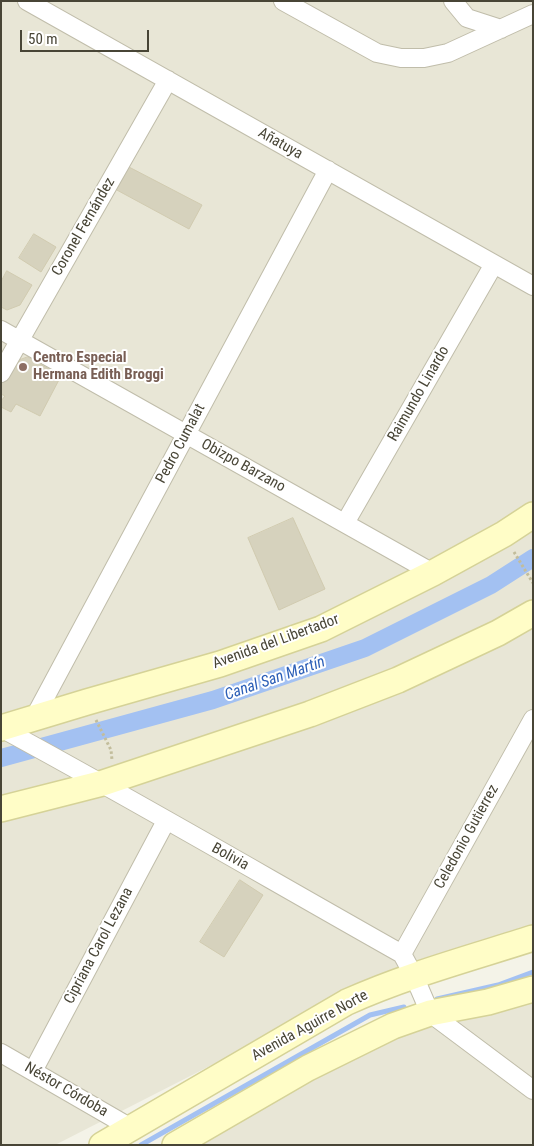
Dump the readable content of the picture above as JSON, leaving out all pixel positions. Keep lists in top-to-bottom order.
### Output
{
  "streets": {
    "street": [
      "Añatuya",
      "Coronel Fernández",
      "Raimundo Linardo",
      "Pedro Cumalat",
      "Obizpo Barzano",
      "Avenida del Libertador",
      "Celedonio Gutierrez",
      "Bolivia",
      "Cipriana Carol Lezana",
      "Avenida Aguirre Norte",
      "Néstor Córdoba"
    ]
  },
  "crossings": [
    ["Añatuya", "Coronel Fernández"],
    ["Añatuya", "Raimundo Linardo"],
    ["Añatuya", "Pedro Cumalat"],
    ["Coronel Fernández", "Obizpo Barzano"],
    ["Raimundo Linardo", "Obizpo Barzano"],
    ["Pedro Cumalat", "Obizpo Barzano"],
    ["Pedro Cumalat", "Avenida del Libertador"],
    ["Obizpo Barzano", "Avenida del Libertador"],
    ["Avenida del Libertador", "Bolivia"],
    ["Celedonio Gutierrez", "Bolivia"],
    ["Bolivia", "Cipriana Carol Lezana"],
    ["Cipriana Carol Lezana", "Néstor Córdoba"],
    ["Avenida Aguirre Norte", "Néstor Córdoba"]
  ],
  "water": ["Canal San Martín"],
  "places": ["Centro Especial Hermana Edith Broggi"],
  "scale_bar": "50 m"
}
